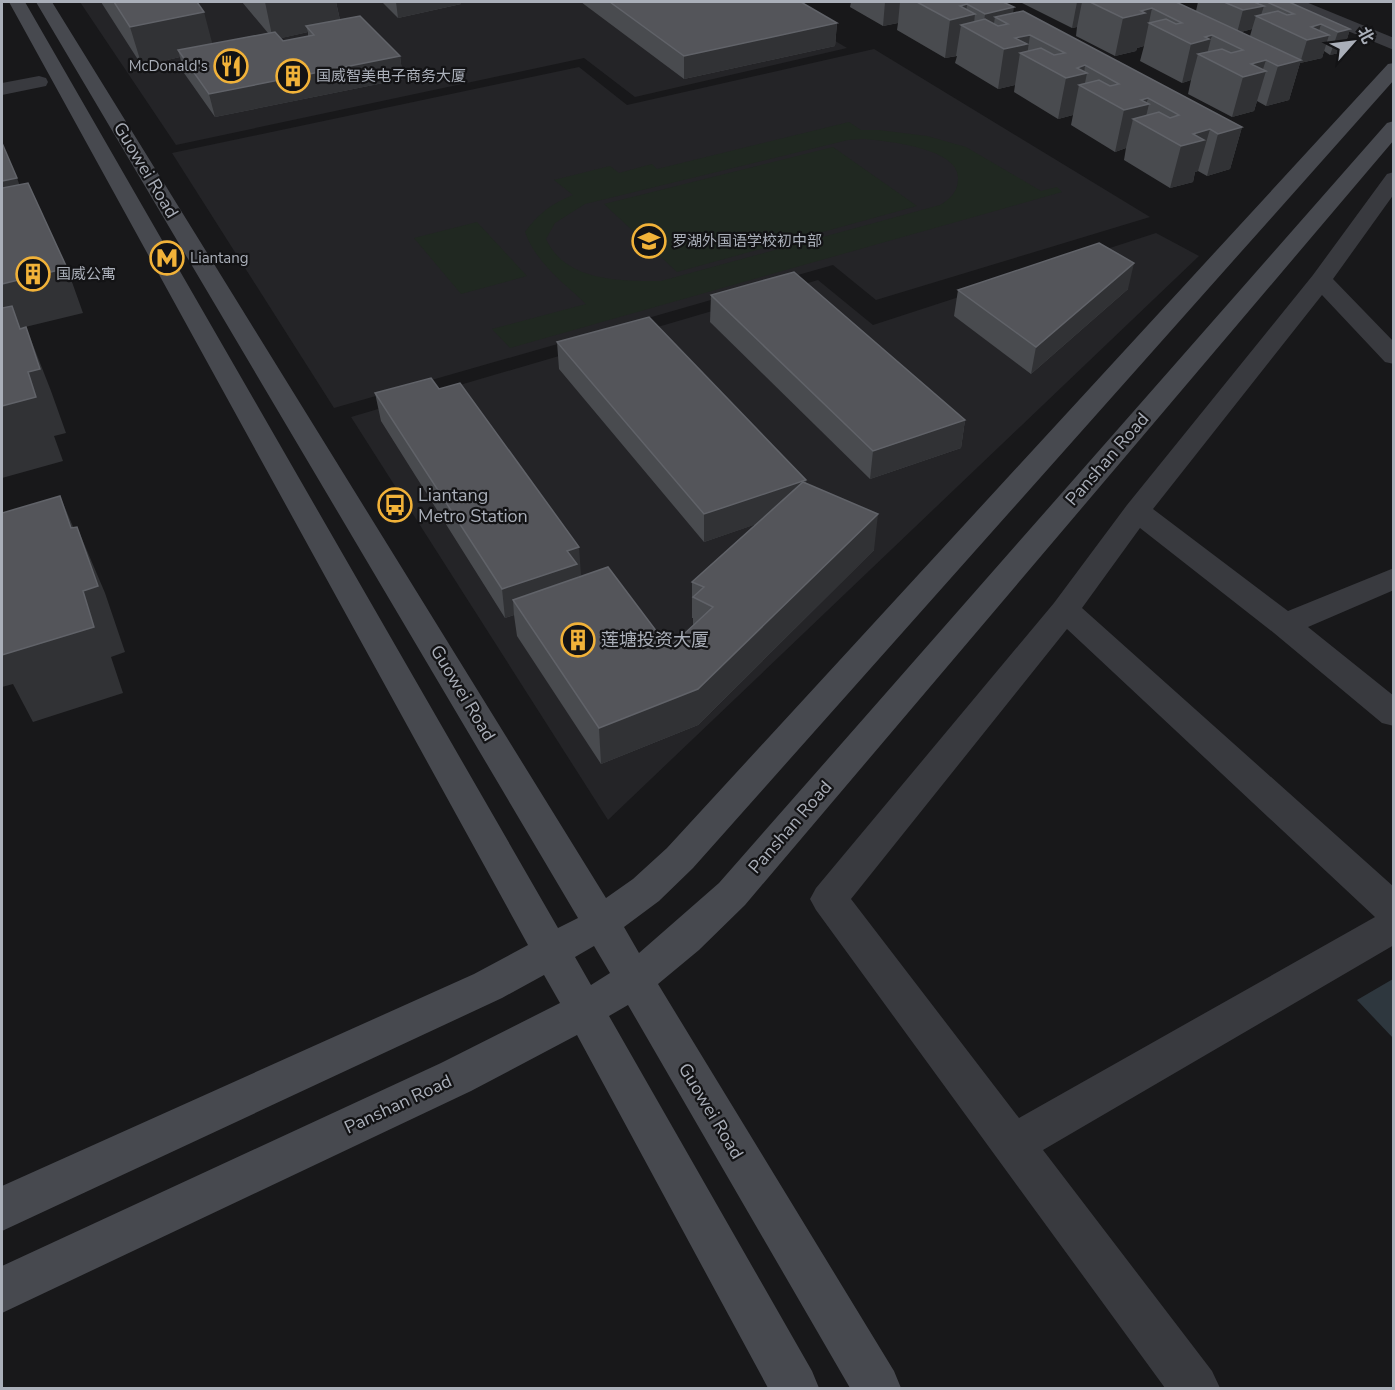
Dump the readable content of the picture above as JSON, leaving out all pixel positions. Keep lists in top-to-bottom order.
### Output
{
  "streets": {
    "street": ["Guowei Road", "Panshan Road"]
  },
  "crossings": [
    ["Guowei Road", "Panshan Road"]
  ],
  "places": {
    "restaurant": ["McDonald's"],
    "building": ["国威智美电子商务大厦", "国威公寓", "莲塘投资大厦"],
    "school or university": ["罗湖外国语学校初中部"],
    "metro station": ["Liantang"],
    "bus stop": ["Liantang Metro Station"]
  },
  "north": "top right"
}
